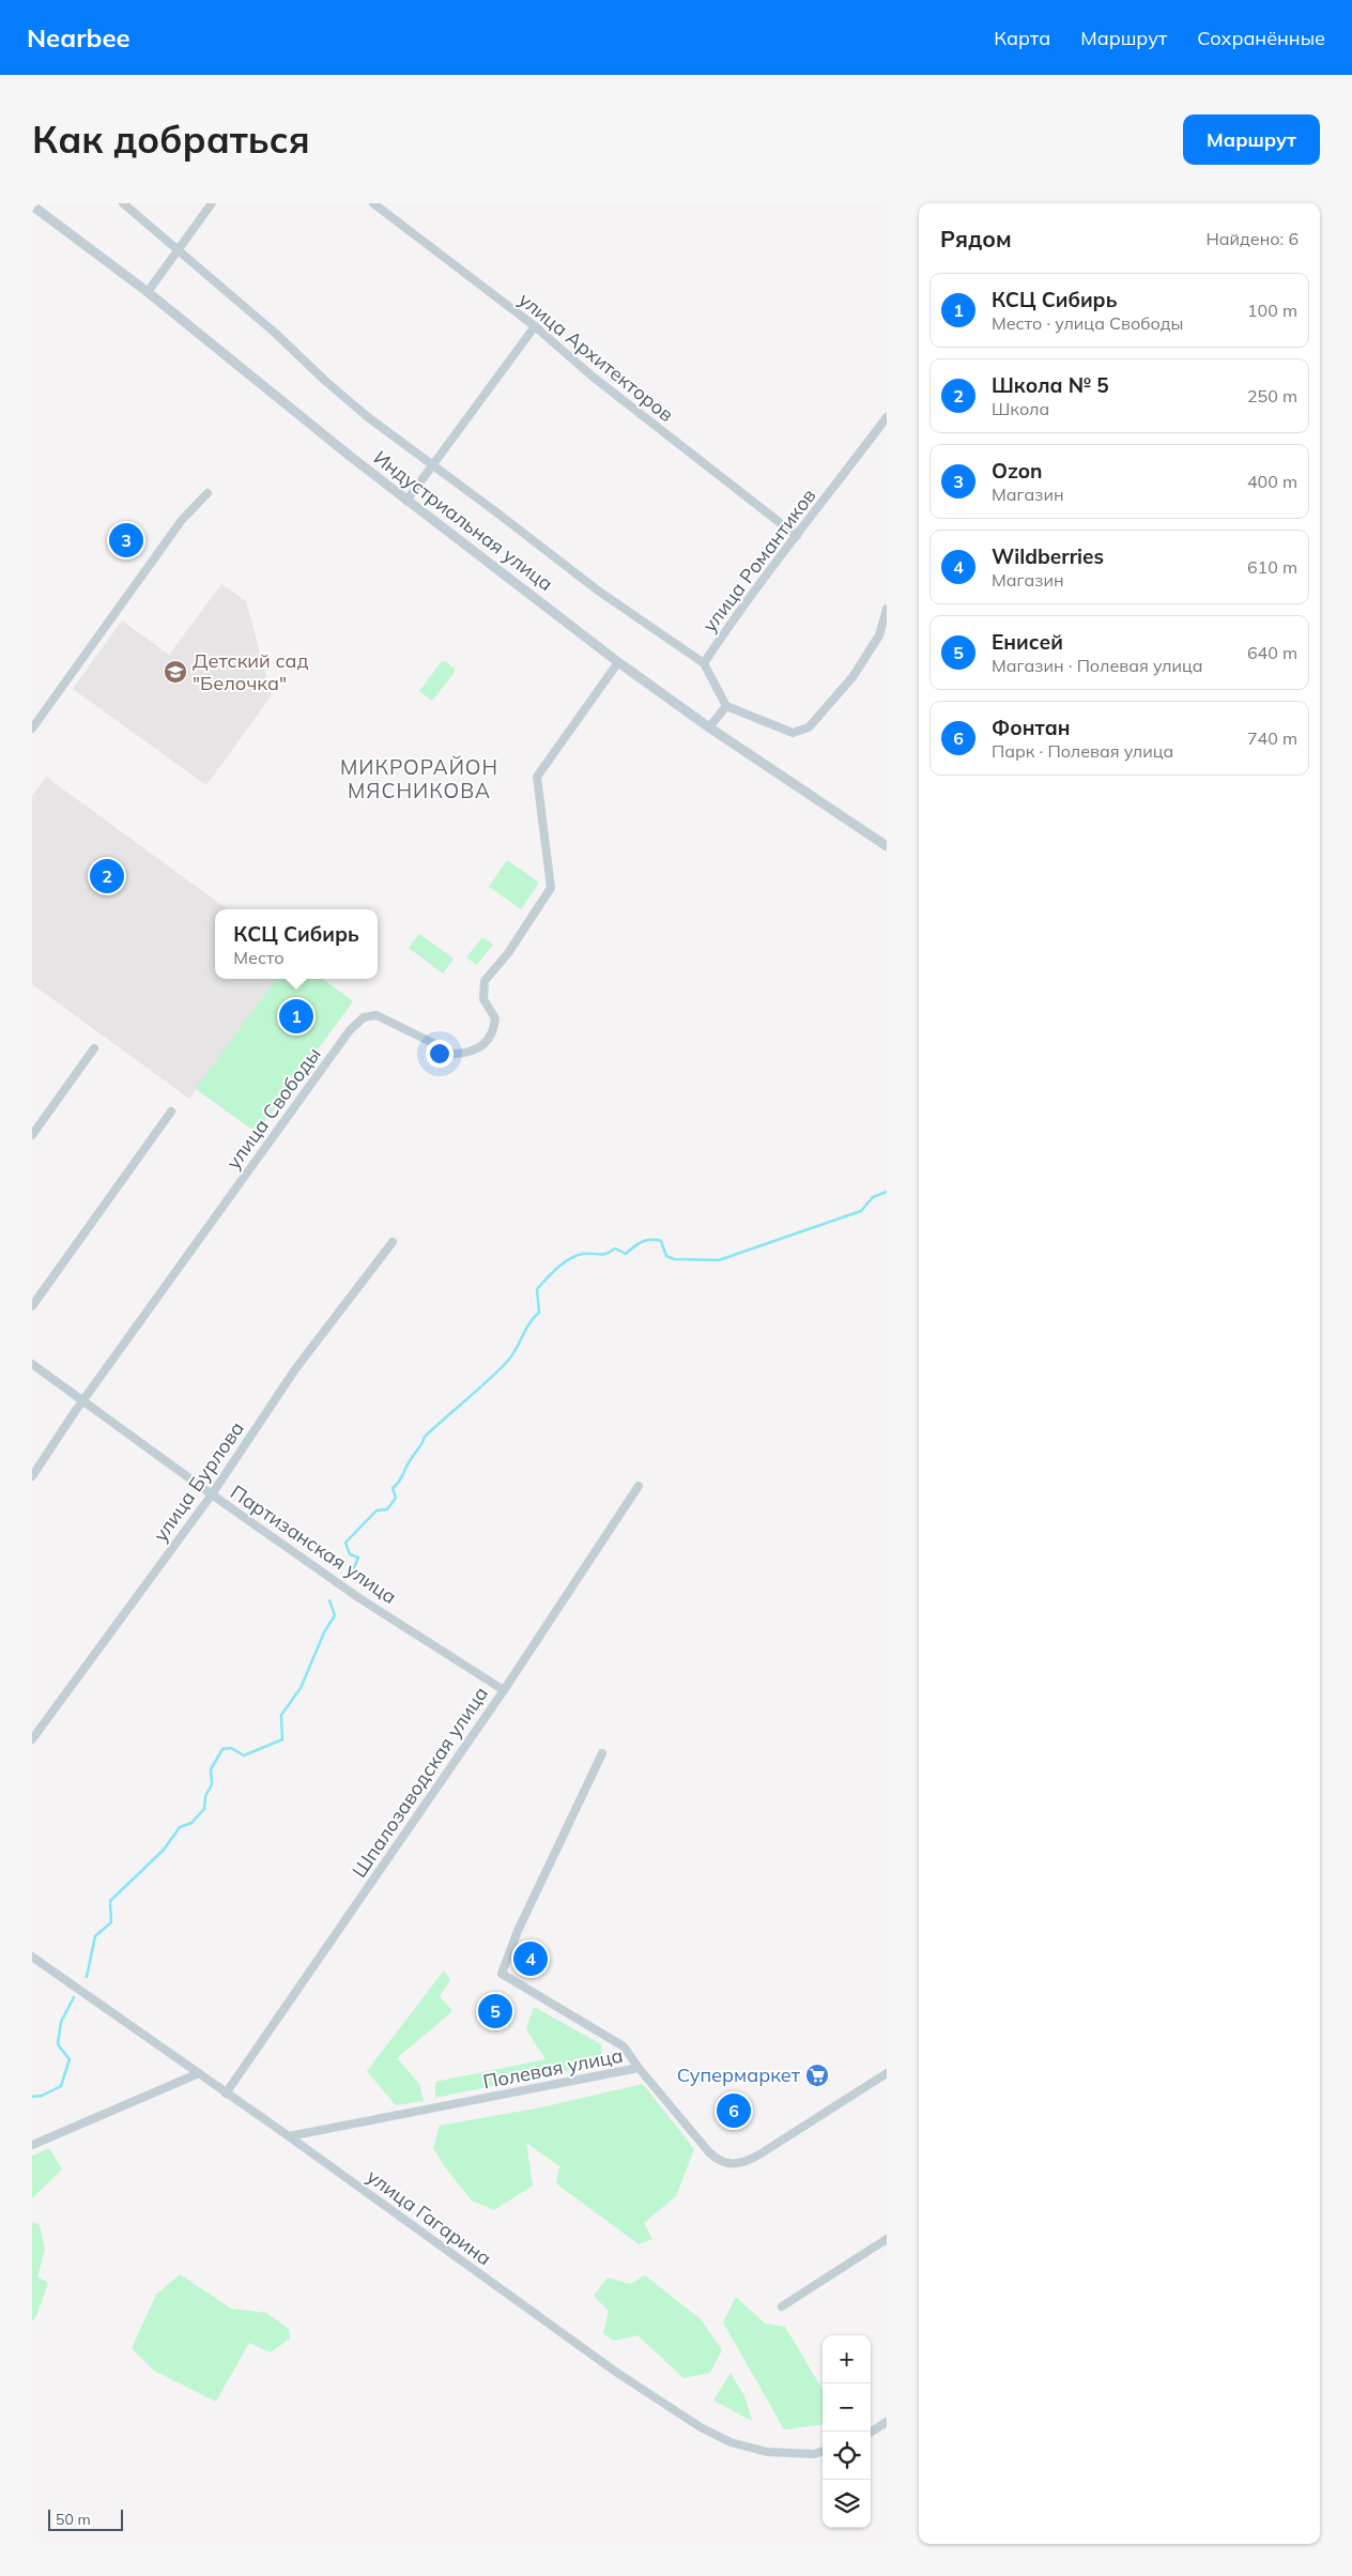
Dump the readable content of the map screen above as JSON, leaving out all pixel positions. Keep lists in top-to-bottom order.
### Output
{
  "streets": {
    "street": [
      "улица Архитекторов",
      "Индустриальная улица",
      "улица Романтиков",
      "улица Свободы",
      "улица Бурлова",
      "Партизанская улица",
      "Шпалозаводская улица",
      "Полевая улица",
      "улица Гагарина"
    ]
  },
  "crossings": [
    ["улица Архитекторов", "улица Романтиков"],
    ["Индустриальная улица", "улица Романтиков"],
    ["Индустриальная улица", "улица Свободы"],
    ["улица Свободы", "Партизанская улица"],
    ["улица Бурлова", "Партизанская улица"],
    ["Партизанская улица", "Шпалозаводская улица"],
    ["Шпалозаводская улица", "улица Гагарина"],
    ["Полевая улица", "улица Гагарина"]
  ],
  "districts": ["МИКРОРАЙОН МЯСНИКОВА"],
  "places": {
    "school or university": ["Детский сад \"Белочка\""],
    "supermarket": ["Супермаркет"]
  },
  "scale_bar": "50 m",
  "page": {
    "header": "Nearbee",
    "nav": ["Карта", "Маршрут", "Сохранённые"],
    "buttons": "Маршрут",
    "title": "Как добраться",
    "heading": ["Рядом", "Найдено: 6"],
    "list": [
      {
        "mark": "1",
        "name": "КСЦ Сибирь",
        "note": "Место · улица Свободы",
        "value": "100 m"
      },
      {
        "mark": "2",
        "name": "Школа № 5",
        "note": "Школа",
        "value": "250 m"
      },
      {
        "mark": "3",
        "name": "Ozon",
        "note": "Магазин",
        "value": "400 m"
      },
      {
        "mark": "4",
        "name": "Wildberries",
        "note": "Магазин",
        "value": "610 m"
      },
      {
        "mark": "5",
        "name": "Енисей",
        "note": "Магазин · Полевая улица",
        "value": "640 m"
      },
      {
        "mark": "6",
        "name": "Фонтан",
        "note": "Парк · Полевая улица",
        "value": "740 m"
      }
    ],
    "pins": [
      "3",
      "2",
      "1",
      "4",
      "5",
      "6"
    ],
    "popup": ["КСЦ Сибирь", "Место"],
    "map_buttons": ["+", "−"],
    "scale": "50 m"
  }
}
